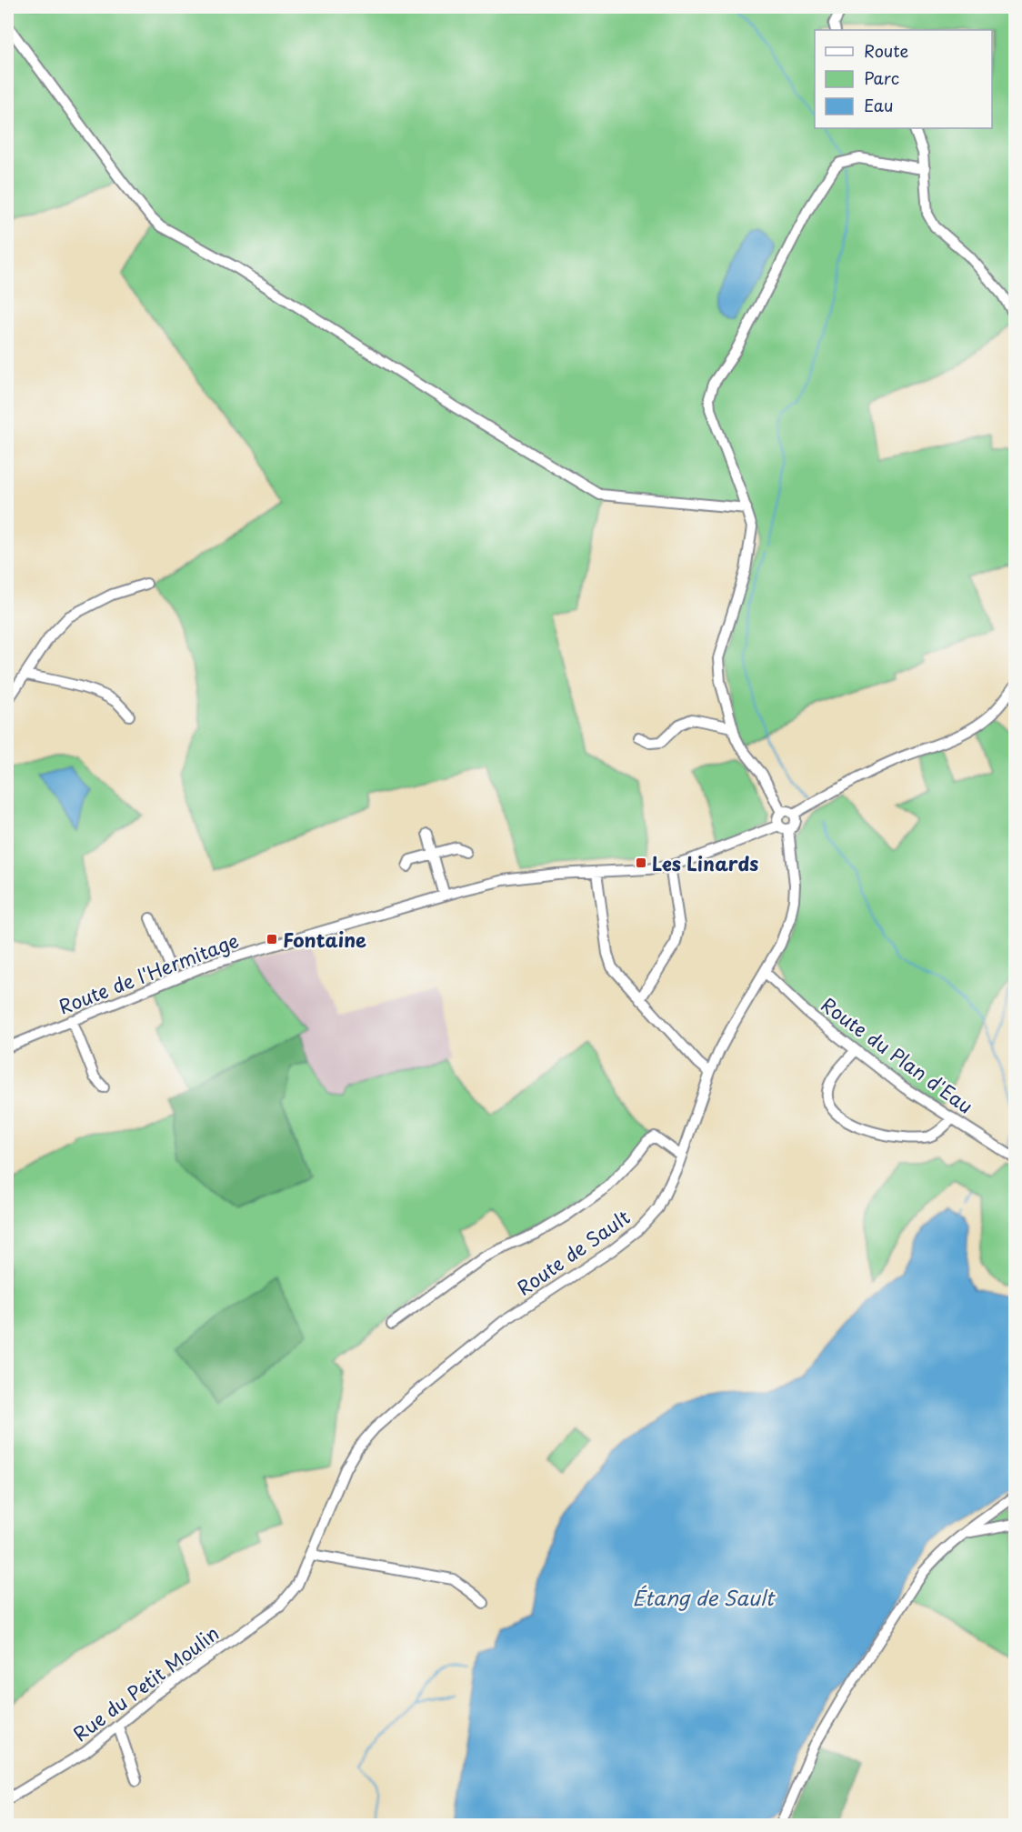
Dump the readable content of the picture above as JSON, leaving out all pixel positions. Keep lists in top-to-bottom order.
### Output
{
  "streets": {
    "street": [
      "Route de l'Hermitage",
      "Route du Plan d'Eau",
      "Route de Sault",
      "Rue du Petit Moulin"
    ]
  },
  "crossings": [
    ["Route de l'Hermitage", "Route de Sault"],
    ["Route du Plan d'Eau", "Route de Sault"],
    ["Route de Sault", "Rue du Petit Moulin"]
  ],
  "water": ["Étang de Sault"],
  "places": {
    "transit": ["Les Linards", "Fontaine"]
  },
  "legend": ["Route", "Parc", "Eau"]
}
